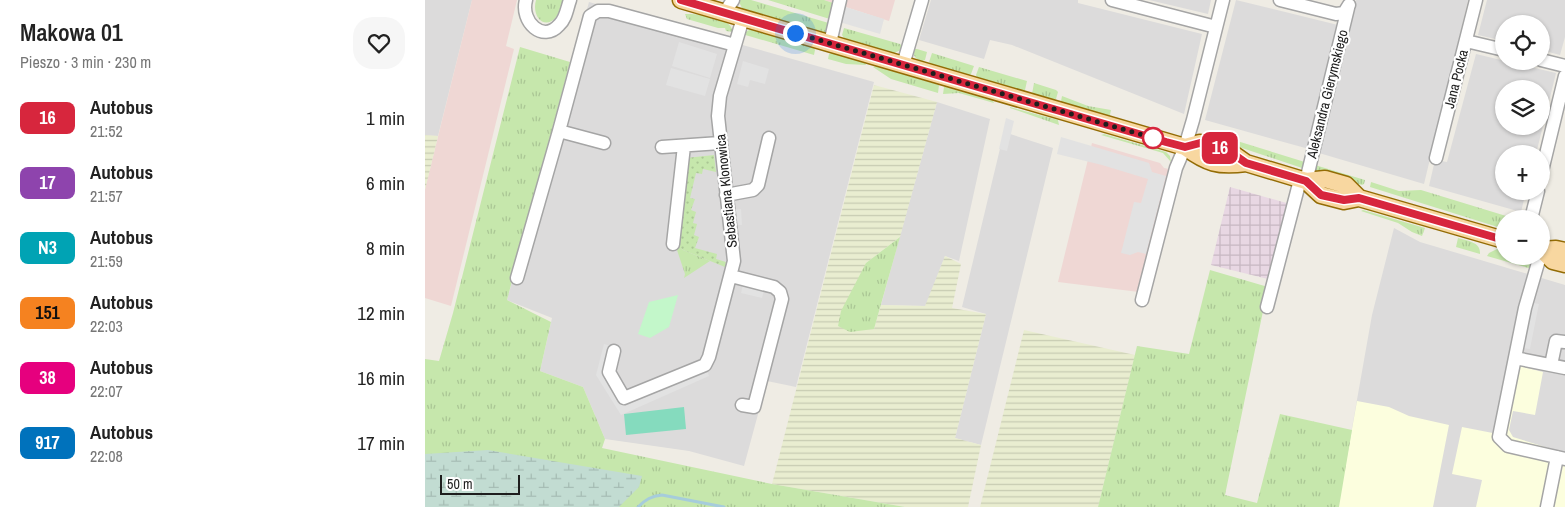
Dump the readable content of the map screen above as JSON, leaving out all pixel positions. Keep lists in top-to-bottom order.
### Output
{
  "streets": {
    "street": ["Jana Pocka", "Aleksandra Gierymskiego", "Sebastiana Klonowica"]
  },
  "lines": ["bus line 16"],
  "scale_bar": "50 m",
  "page": {
    "heading": ["Makowa 01", "Pieszo · 3 min · 230 m"],
    "on_map": "16",
    "map_buttons": ["+", "−"],
    "list": [
      {
        "mark": "16",
        "name": "Autobus",
        "note": "21:52",
        "value": "1 min"
      },
      {
        "mark": "17",
        "name": "Autobus",
        "note": "21:57",
        "value": "6 min"
      },
      {
        "mark": "N3",
        "name": "Autobus",
        "note": "21:59",
        "value": "8 min"
      },
      {
        "mark": "151",
        "name": "Autobus",
        "note": "22:03",
        "value": "12 min"
      },
      {
        "mark": "38",
        "name": "Autobus",
        "note": "22:07",
        "value": "16 min"
      },
      {
        "mark": "917",
        "name": "Autobus",
        "note": "22:08",
        "value": "17 min"
      }
    ],
    "scale": "50 m"
  }
}
